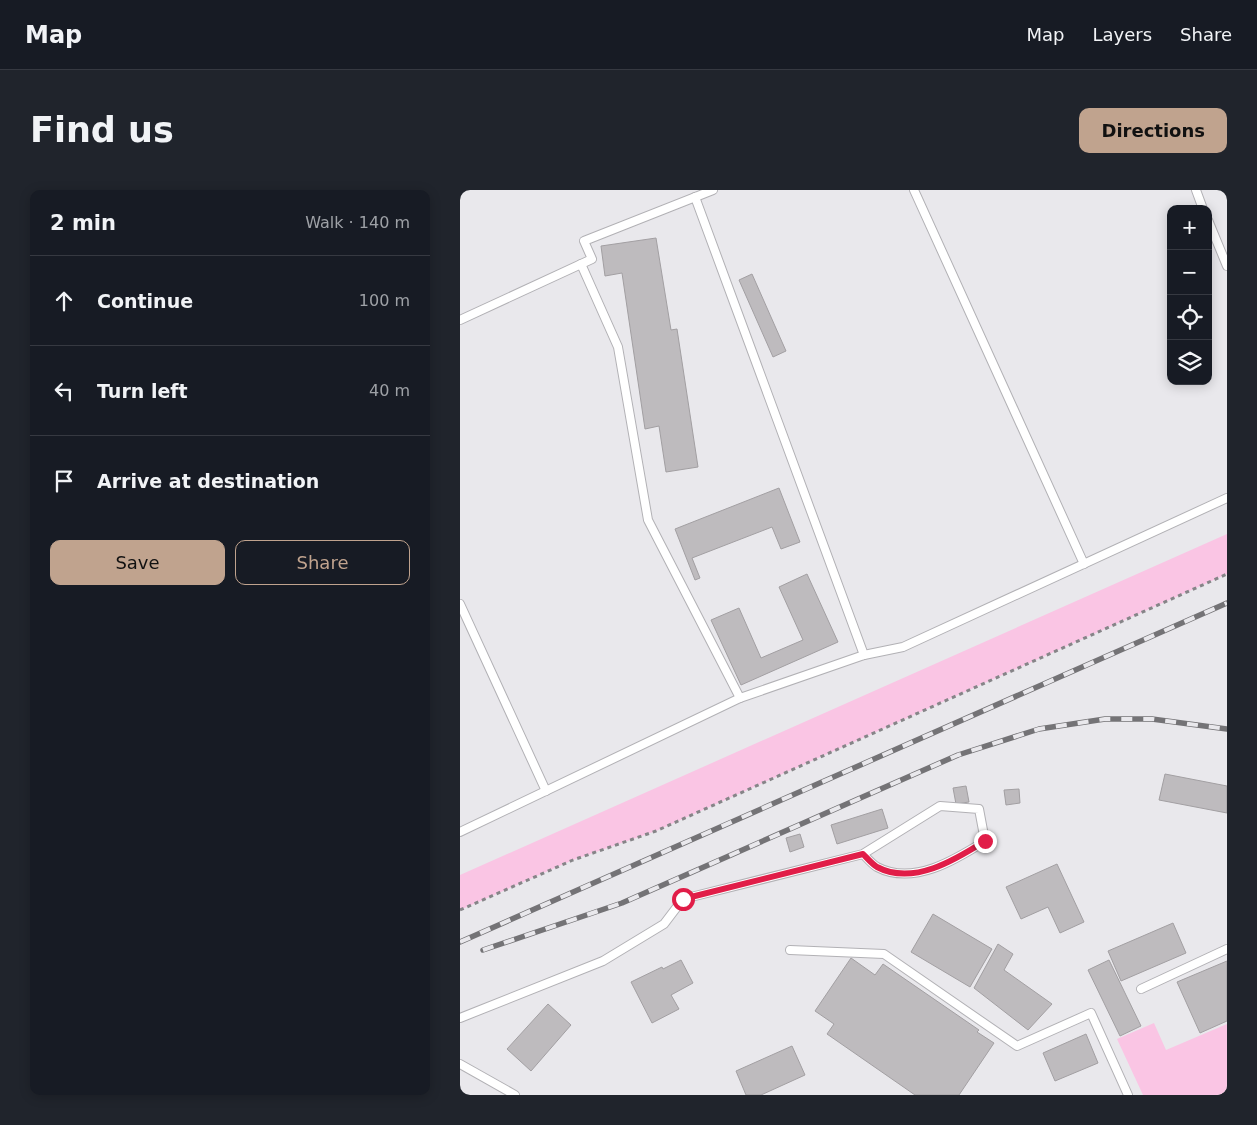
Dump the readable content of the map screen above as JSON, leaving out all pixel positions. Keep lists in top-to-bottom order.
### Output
{
  "page": {
    "header": "Map",
    "nav": ["Map", "Layers", "Share"],
    "buttons": [
      "Directions",
      ["Save", "Share"]
    ],
    "title": "Find us",
    "heading": ["2 min", "Walk · 140 m"],
    "map_buttons": ["+", "−"],
    "list": [
      ["Continue", "100 m"],
      ["Turn left", "40 m"],
      "Arrive at destination"
    ]
  }
}
